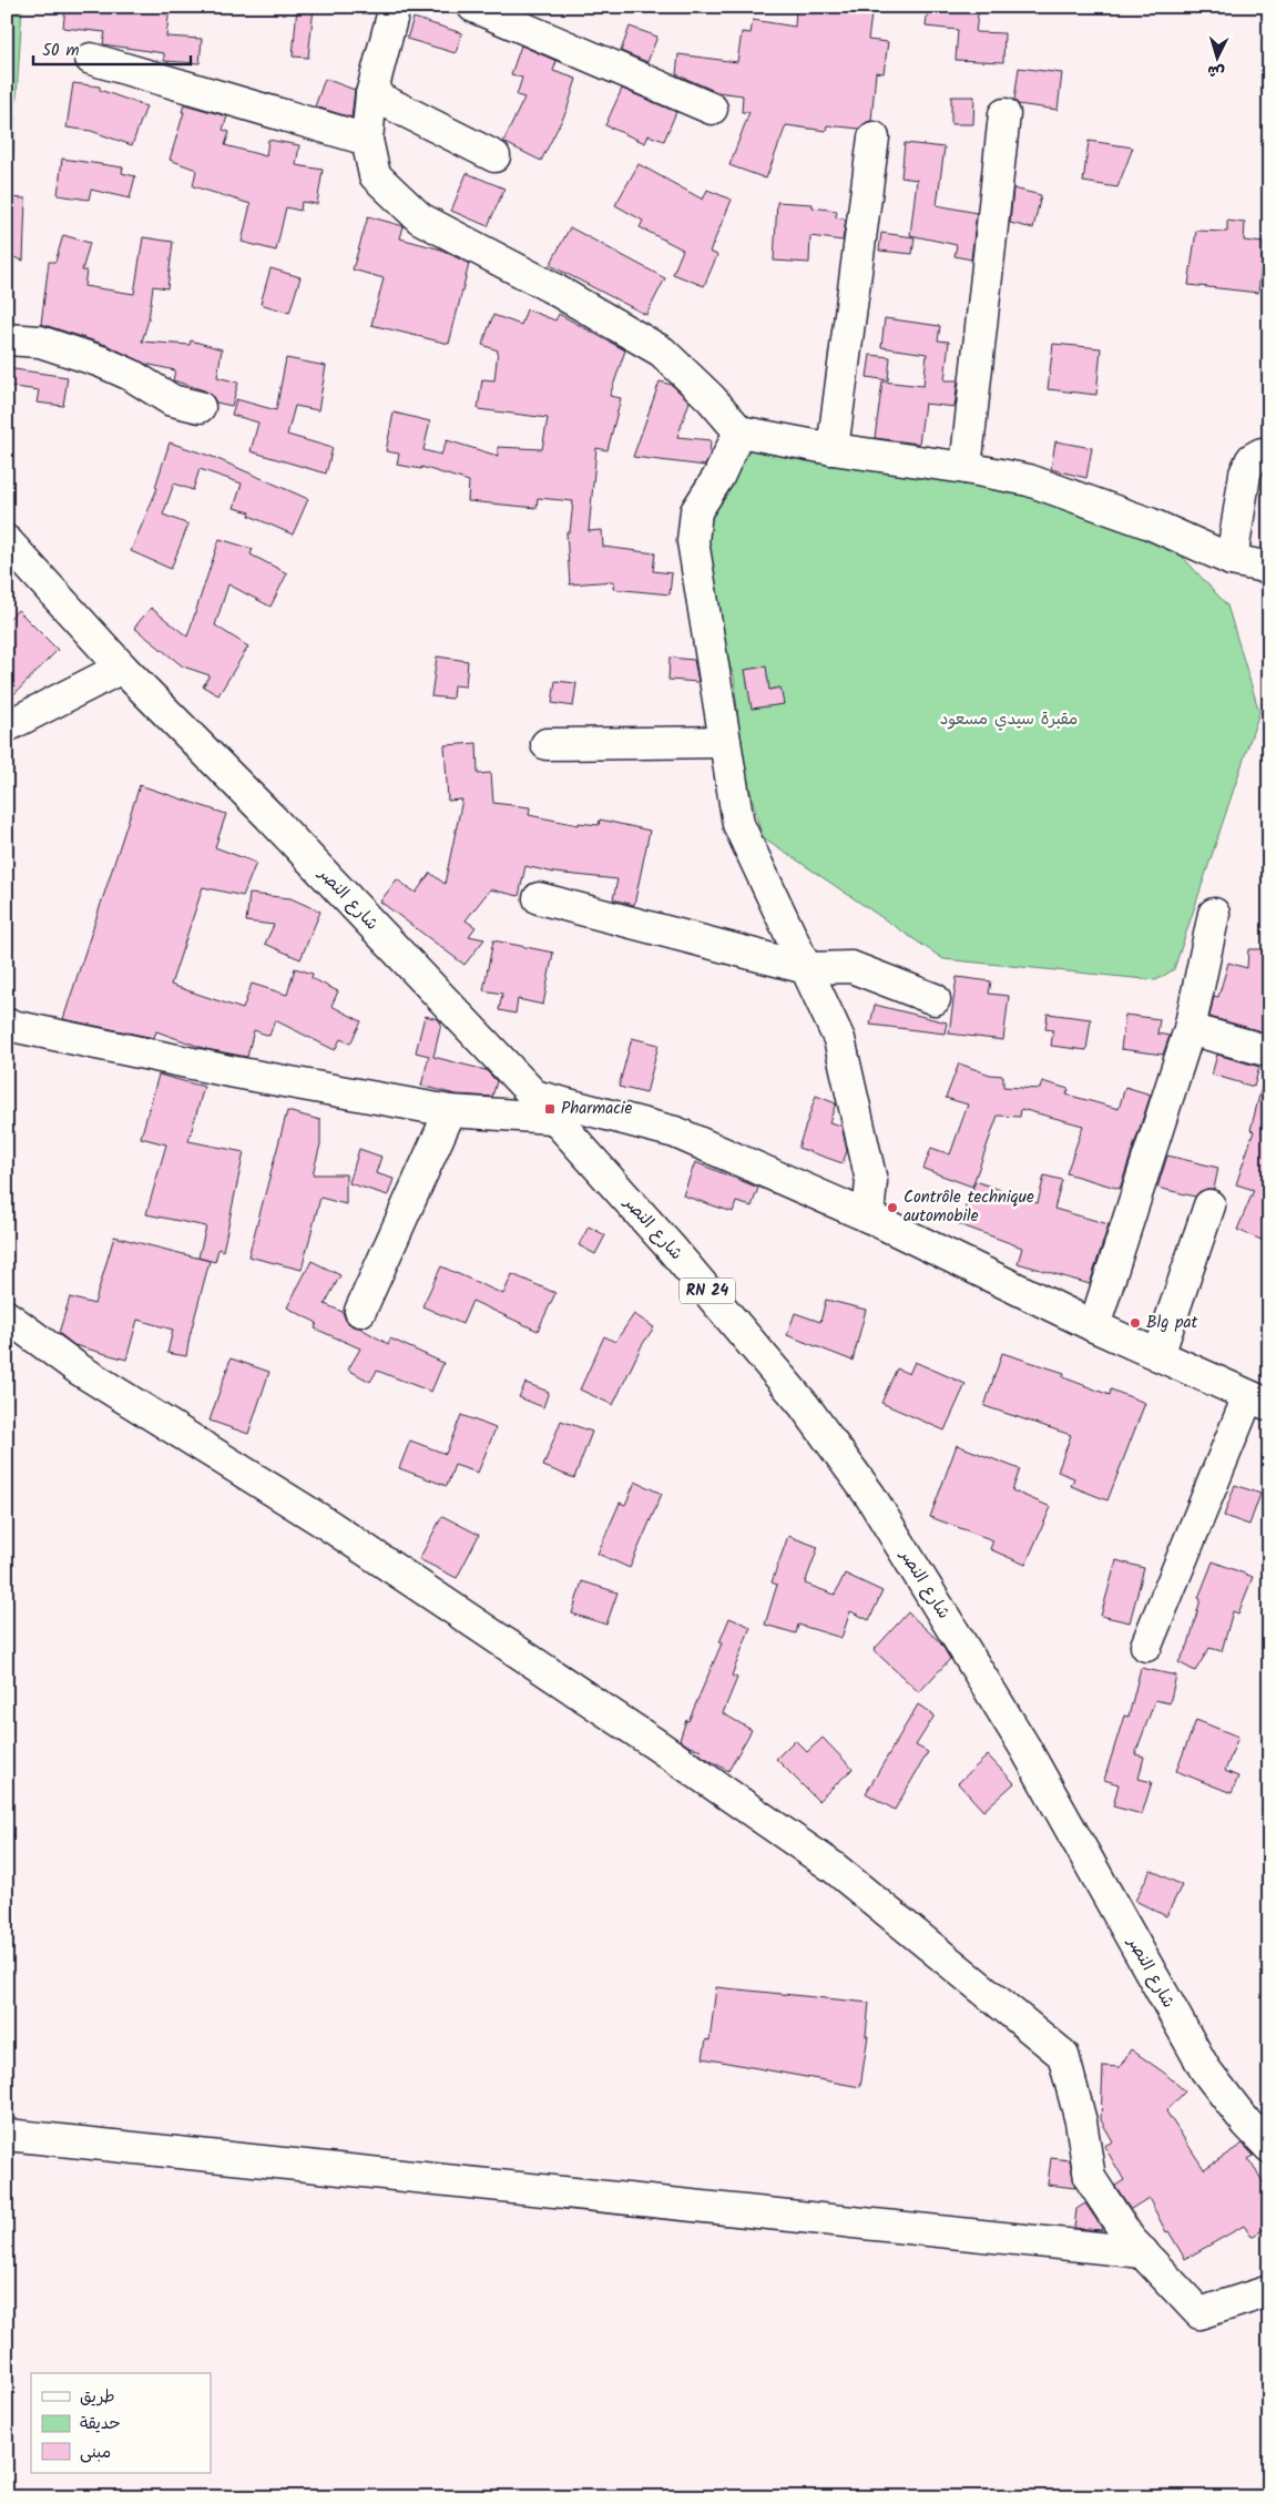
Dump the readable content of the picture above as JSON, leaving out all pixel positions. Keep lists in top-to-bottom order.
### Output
{
  "streets": {
    "street": ["شارع النصر", "RN 24"]
  },
  "parks": ["مقبرة سيدي مسعود"],
  "places": {
    "transit": ["Pharmacie"],
    "other": ["Contrôle technique automobile", "Blg pat"]
  },
  "legend": ["طريق", "حديقة", "مبنى"],
  "scale_bar": "50 m",
  "north": "bottom"
}
